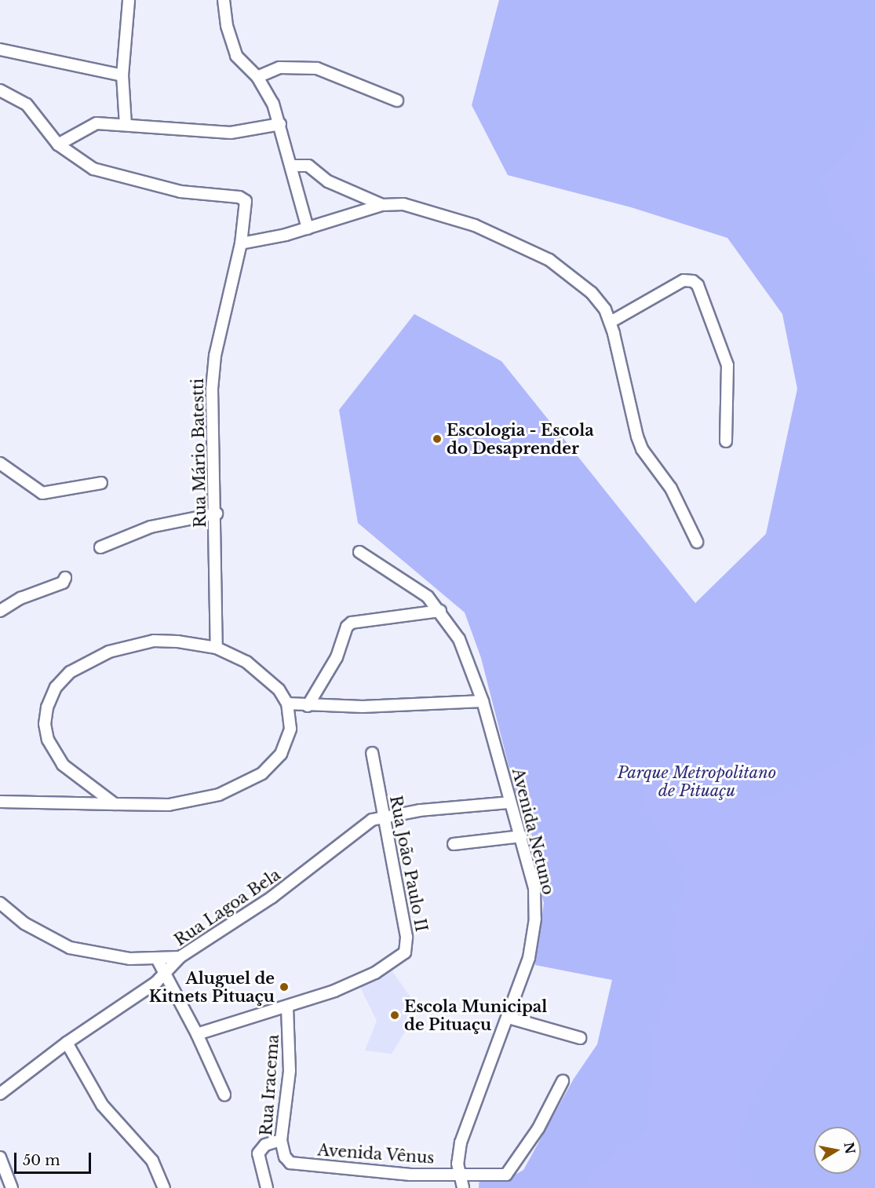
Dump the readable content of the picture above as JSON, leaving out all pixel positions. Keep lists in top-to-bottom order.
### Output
{
  "streets": {
    "street": [
      "Rua Mário Batestti",
      "Avenida Netuno",
      "Rua João Paulo II",
      "Rua Lagoa Bela",
      "Rua Iracema",
      "Avenida Vênus"
    ]
  },
  "crossings": [
    ["Avenida Netuno", "Rua Lagoa Bela"],
    ["Avenida Netuno", "Avenida Vênus"],
    ["Rua João Paulo II", "Rua Lagoa Bela"],
    ["Rua João Paulo II", "Rua Iracema"],
    ["Rua Iracema", "Avenida Vênus"]
  ],
  "parks": ["Parque Metropolitano de Pituaçu"],
  "places": ["Escologia - Escola do Desaprender", "Aluguel de Kitnets Pituaçu", "Escola Municipal de Pituaçu"],
  "scale_bar": "50 m",
  "north": "right"
}
